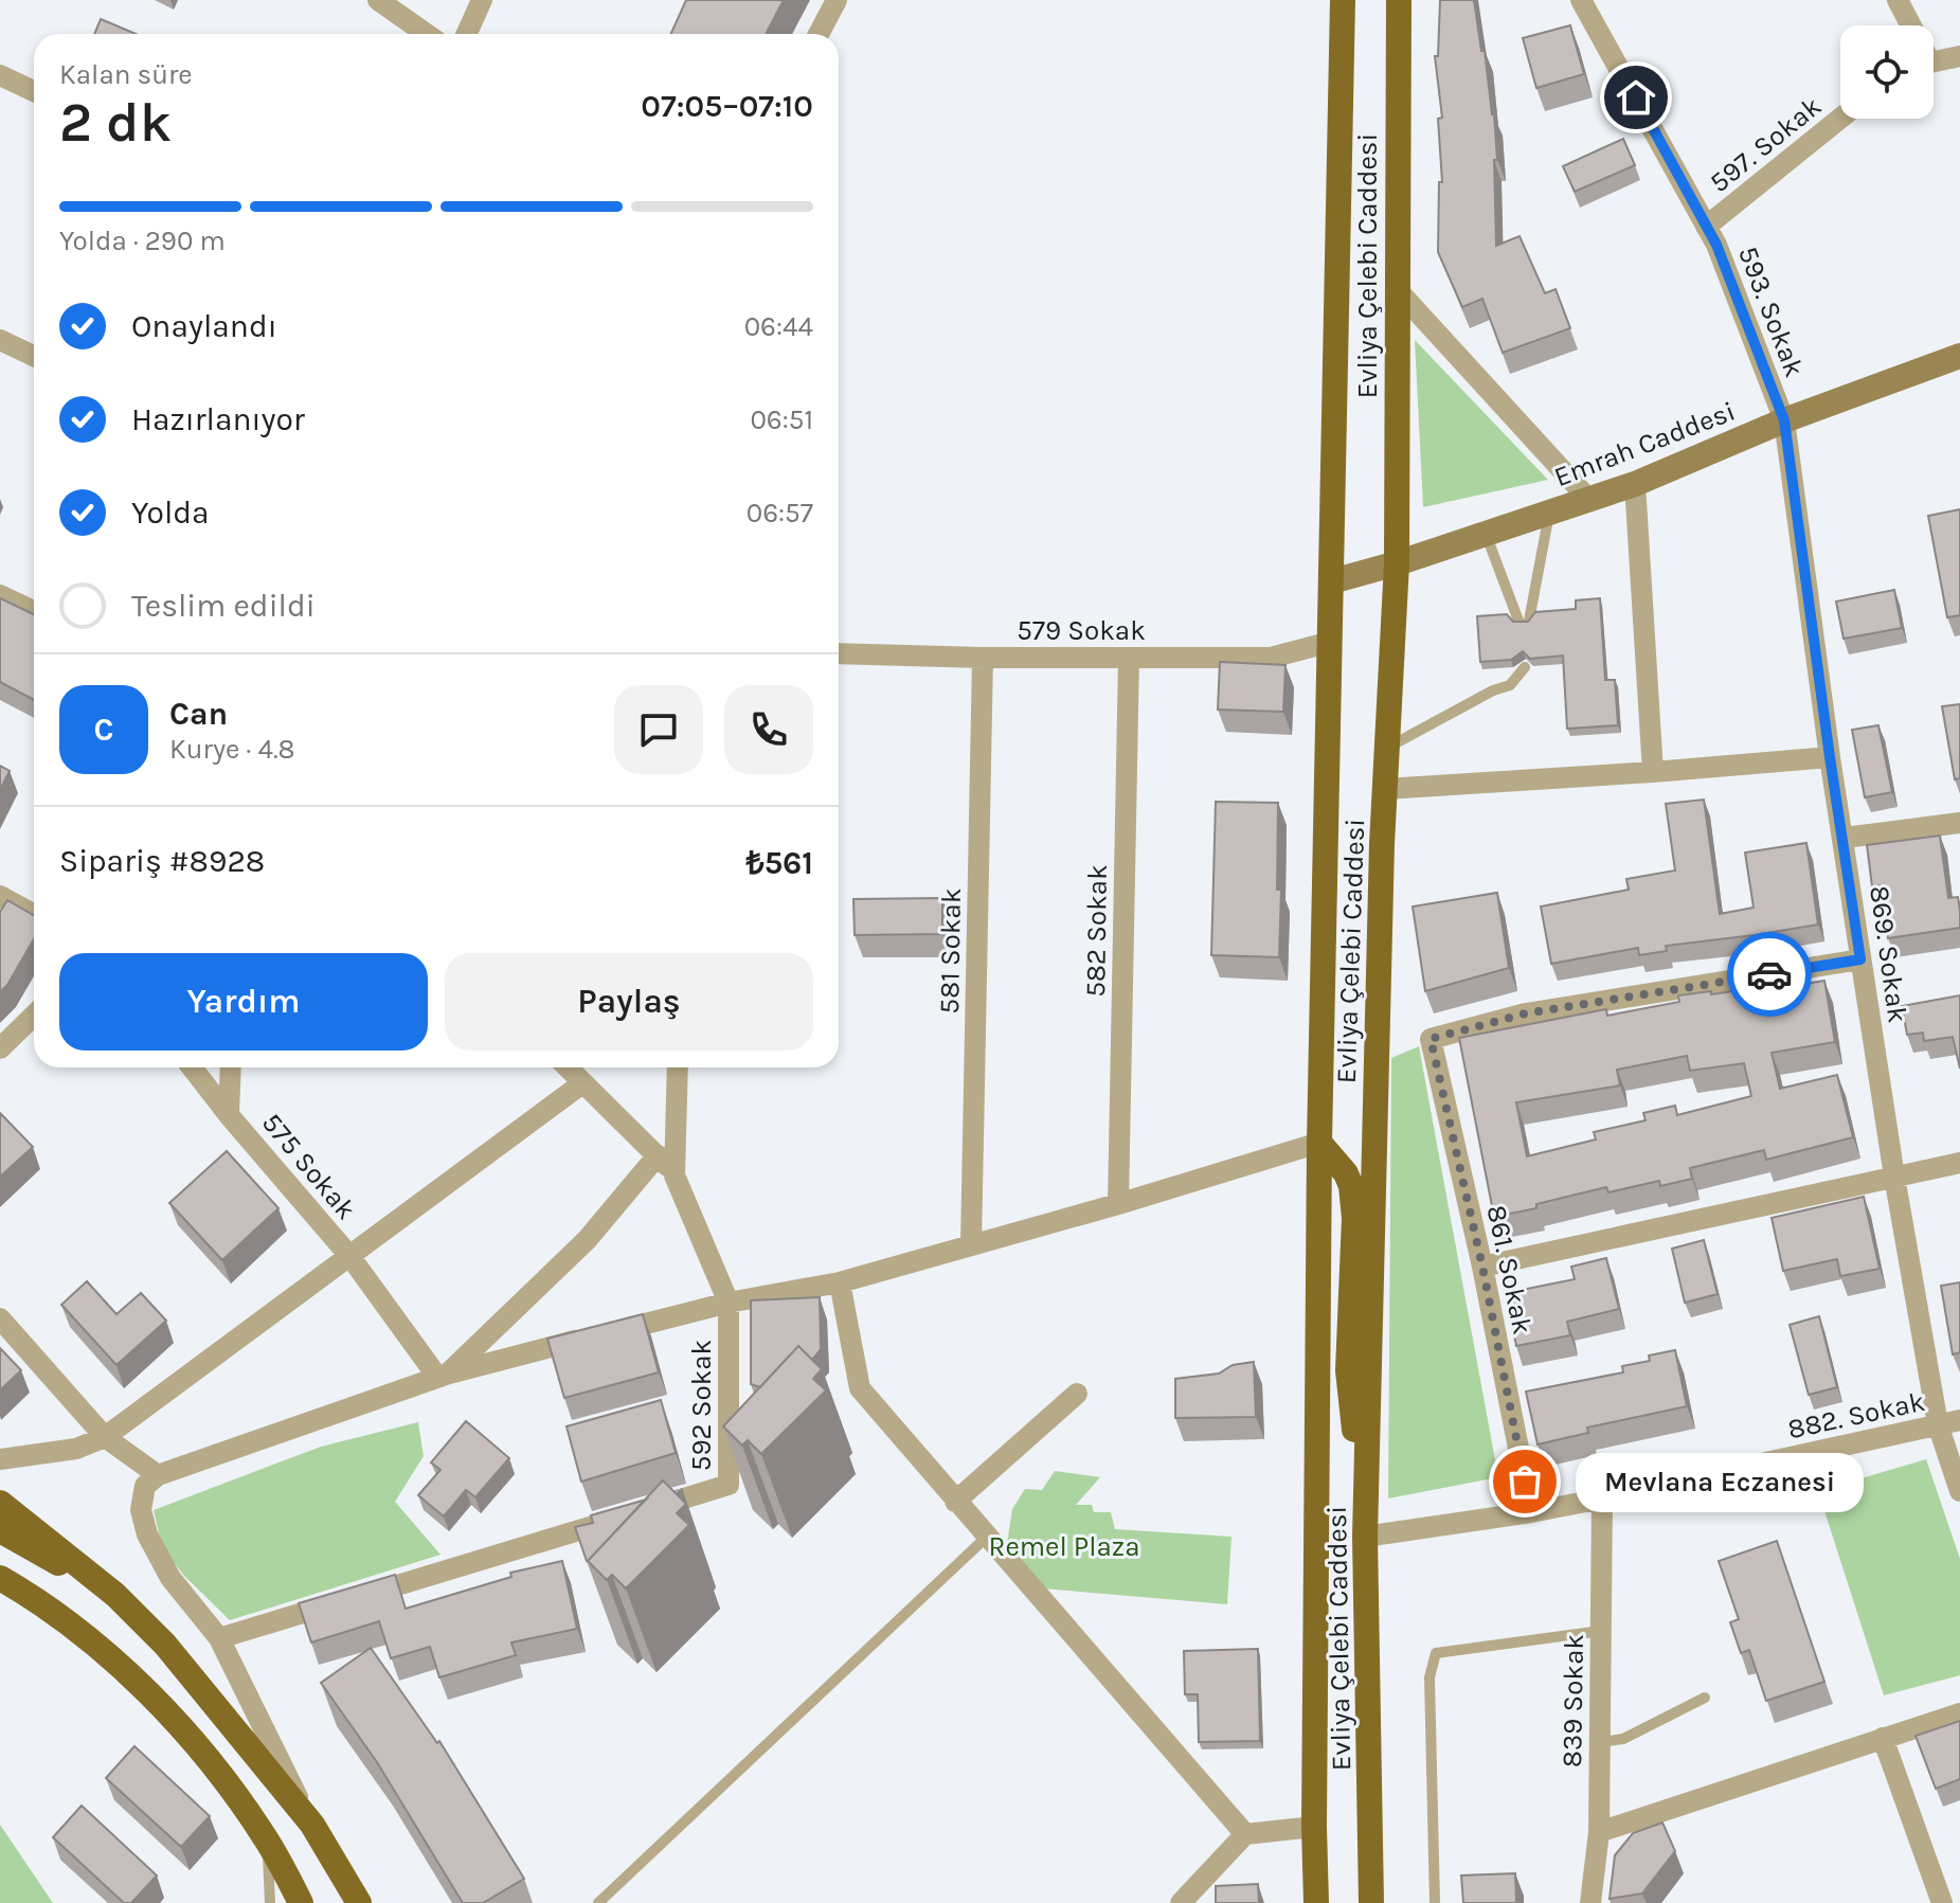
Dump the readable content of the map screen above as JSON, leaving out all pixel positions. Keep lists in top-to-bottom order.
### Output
{
  "streets": {
    "main road": ["Evliya Çelebi Caddesi"],
    "street": [
      "597. Sokak",
      "593. Sokak",
      "Emrah Caddesi",
      "579 Sokak",
      "582 Sokak",
      "581 Sokak",
      "869. Sokak",
      "575 Sokak",
      "861. Sokak",
      "592 Sokak",
      "882. Sokak",
      "839 Sokak"
    ]
  },
  "crossings": [
    ["597. Sokak", "593. Sokak"],
    ["Evliya Çelebi Caddesi", "Emrah Caddesi"],
    ["Evliya Çelebi Caddesi", "579 Sokak"],
    ["Evliya Çelebi Caddesi", "882. Sokak"],
    ["593. Sokak", "Emrah Caddesi"],
    ["593. Sokak", "869. Sokak"],
    ["Emrah Caddesi", "869. Sokak"],
    ["579 Sokak", "582 Sokak"],
    ["579 Sokak", "581 Sokak"],
    ["869. Sokak", "861. Sokak"],
    ["869. Sokak", "882. Sokak"],
    ["861. Sokak", "882. Sokak"],
    ["882. Sokak", "839 Sokak"]
  ],
  "parks": ["Remel Plaza"],
  "places": ["Mevlana Eczanesi"],
  "page": {
    "heading": ["2 dk", "Kalan süre", "07:05–07:10"],
    "panel": [
      "Can",
      "Kurye · 4.8",
      "Sipariş #8928",
      "₺561"
    ],
    "bar": "Yolda · 290 m",
    "list": [
      ["Onaylandı", "06:44"],
      ["Hazırlanıyor", "06:51"],
      ["Yolda", "06:57"],
      "Teslim edildi"
    ],
    "round": "C",
    "buttons": ["Yardım", "Paylaş"],
    "bubble": "Mevlana Eczanesi"
  }
}
